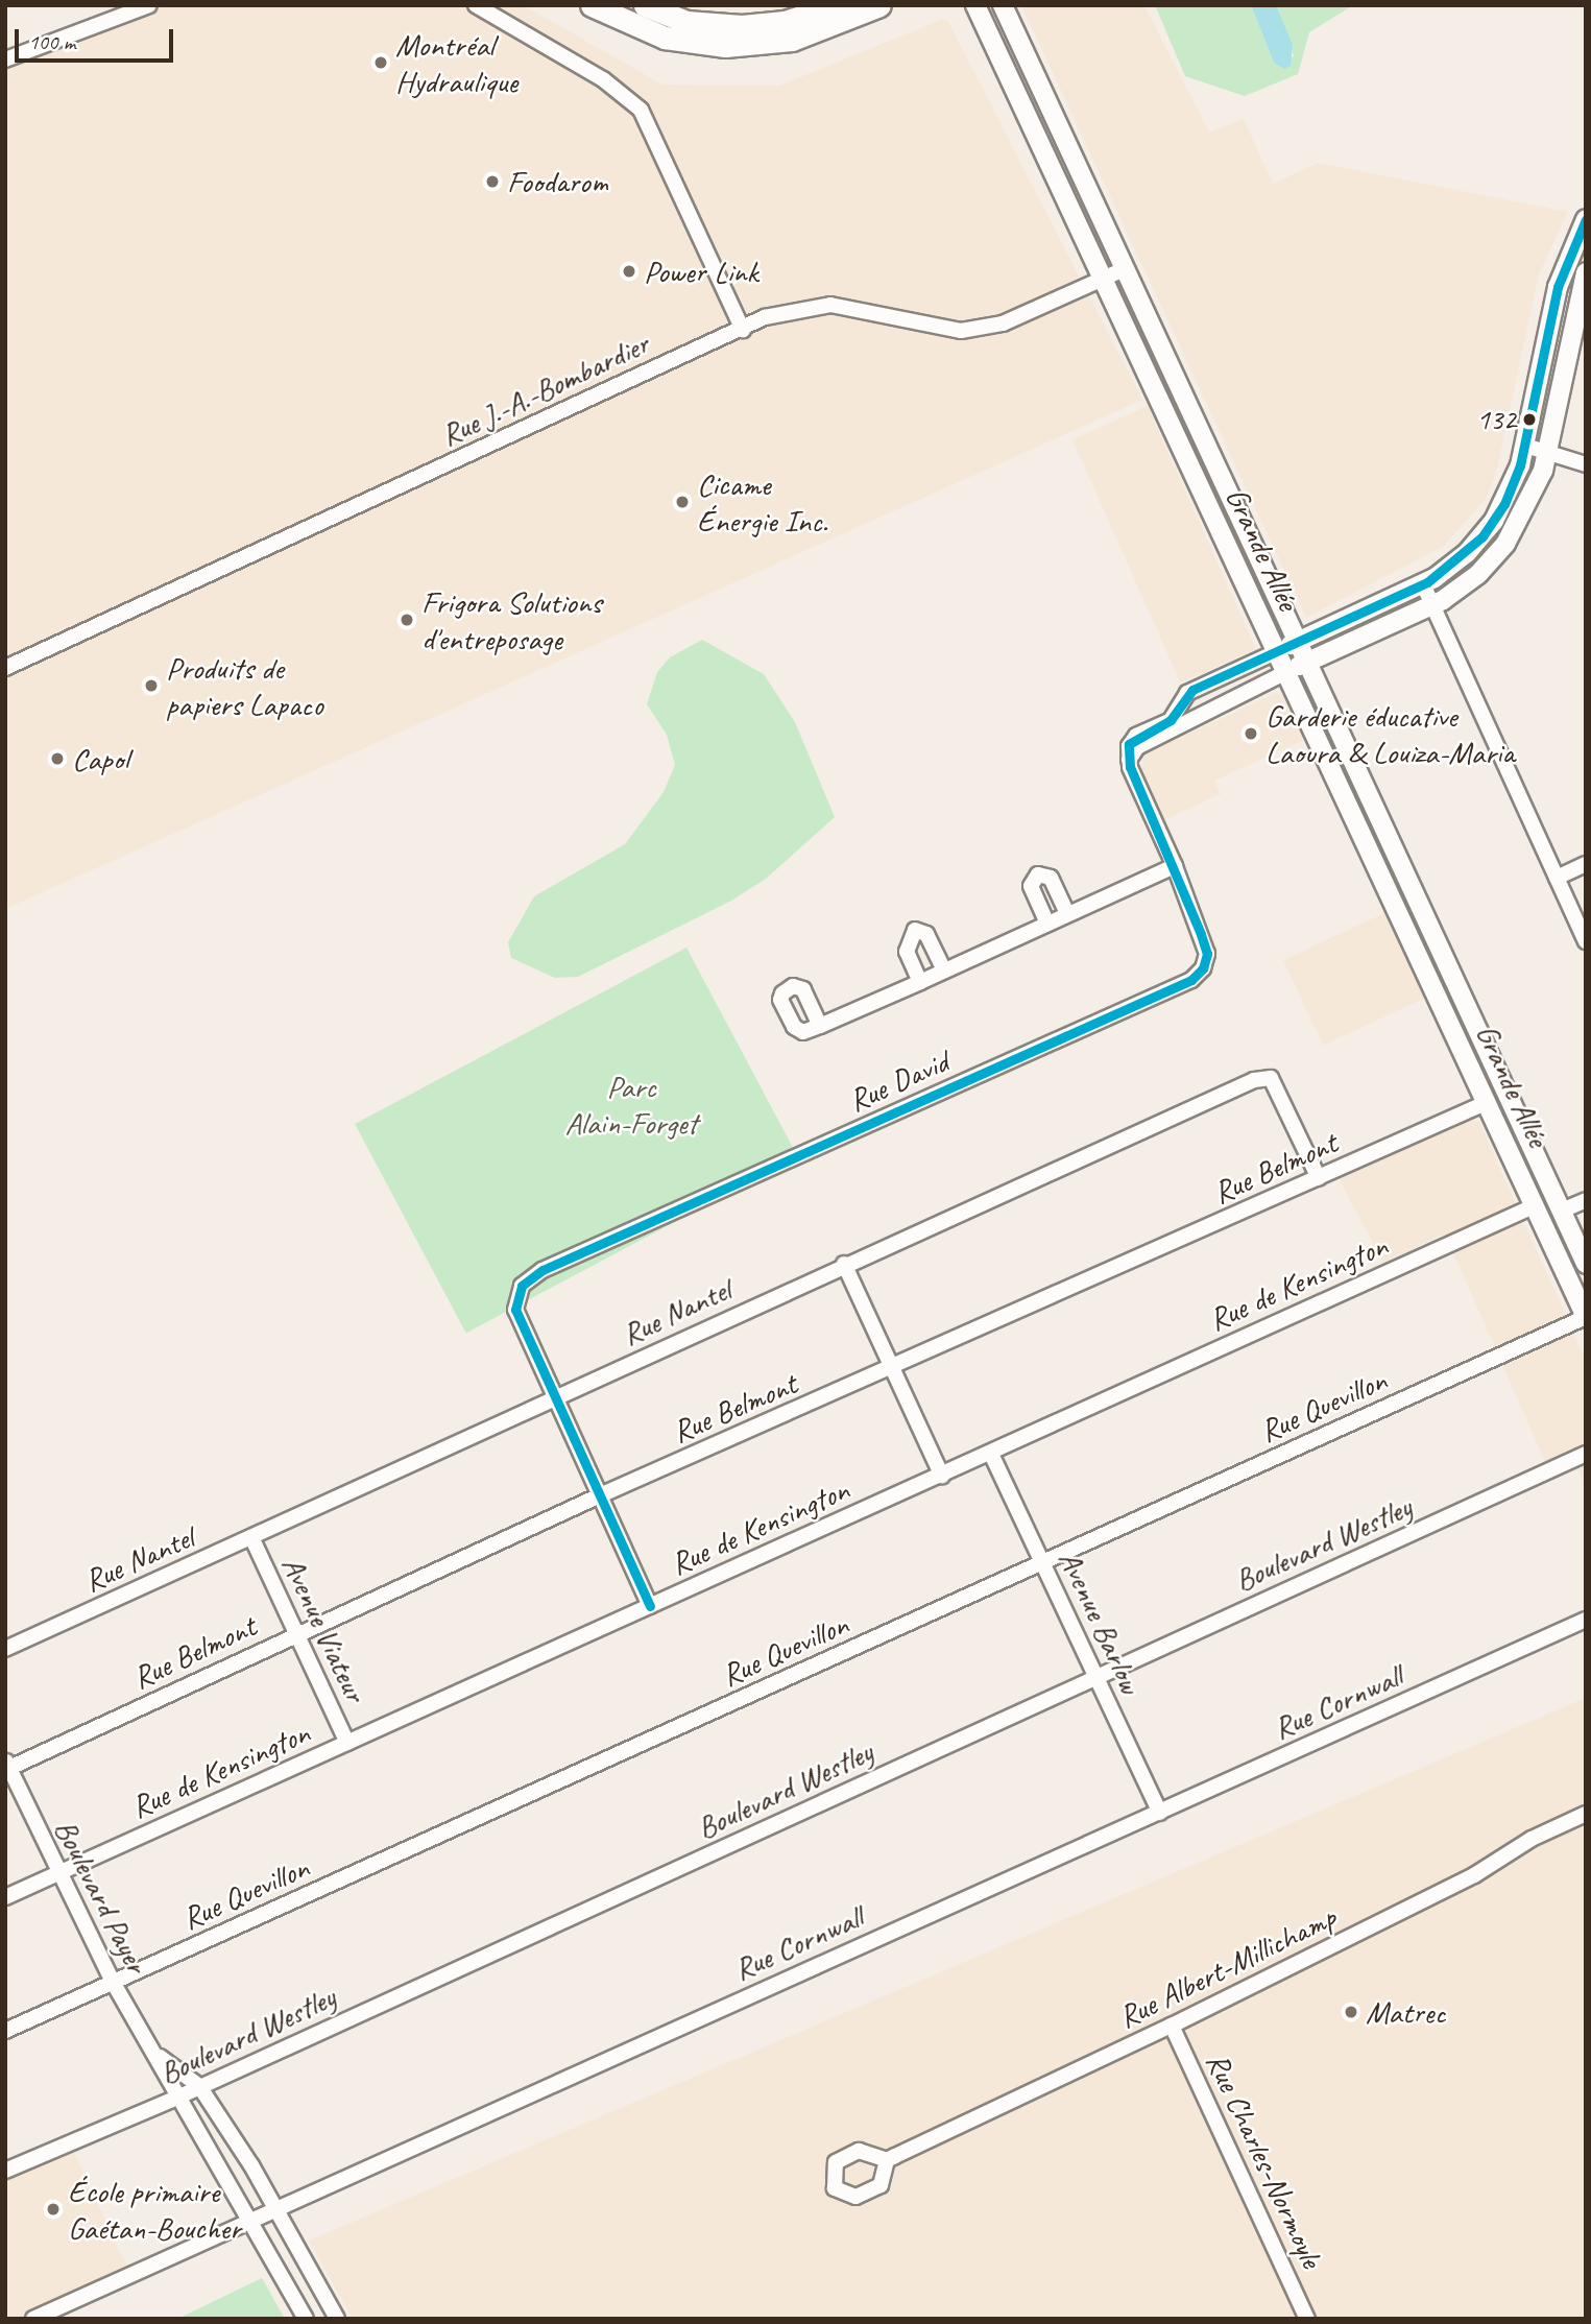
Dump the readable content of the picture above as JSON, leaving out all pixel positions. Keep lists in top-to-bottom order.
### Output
{
  "streets": {
    "main road": ["Grande Allée"],
    "street": [
      "Rue J.-A.-Bombardier",
      "Rue David",
      "Rue Belmont",
      "Rue de Kensington",
      "Rue Nantel",
      "Rue Quevillon",
      "Boulevard Westley",
      "Avenue Barlow",
      "Avenue Viateur",
      "Rue Cornwall",
      "Boulevard Payer",
      "Rue Albert-Millichamp",
      "Rue Charles-Normoyle"
    ]
  },
  "crossings": [
    ["Rue J.-A.-Bombardier", "Grande Allée"],
    ["Grande Allée", "Rue Belmont"],
    ["Grande Allée", "Rue de Kensington"],
    ["Grande Allée", "Rue Quevillon"],
    ["Rue David", "Rue Nantel"],
    ["Rue Belmont", "Rue Nantel"],
    ["Rue Belmont", "Avenue Viateur"],
    ["Rue Belmont", "Boulevard Payer"],
    ["Rue de Kensington", "Avenue Barlow"],
    ["Rue de Kensington", "Avenue Viateur"],
    ["Rue de Kensington", "Boulevard Payer"],
    ["Rue Nantel", "Avenue Viateur"],
    ["Rue Quevillon", "Avenue Barlow"],
    ["Rue Quevillon", "Boulevard Payer"],
    ["Boulevard Westley", "Avenue Barlow"],
    ["Boulevard Westley", "Boulevard Payer"],
    ["Avenue Barlow", "Rue Cornwall"],
    ["Rue Cornwall", "Boulevard Payer"],
    ["Rue Albert-Millichamp", "Rue Charles-Normoyle"]
  ],
  "parks": ["Parc Alain-Forget"],
  "places": [
    "Montréal Hydraulique",
    "Foodarom",
    "Power Link",
    "132",
    "Cicame Énergie Inc.",
    "Frigora Solutions d'entreposage",
    "Produits de papiers Lapaco",
    "Garderie éducative Laoura & Louiza-Maria",
    "Capol",
    "Matrec",
    "École primaire Gaétan-Boucher"
  ],
  "scale_bar": "100 m"
}
